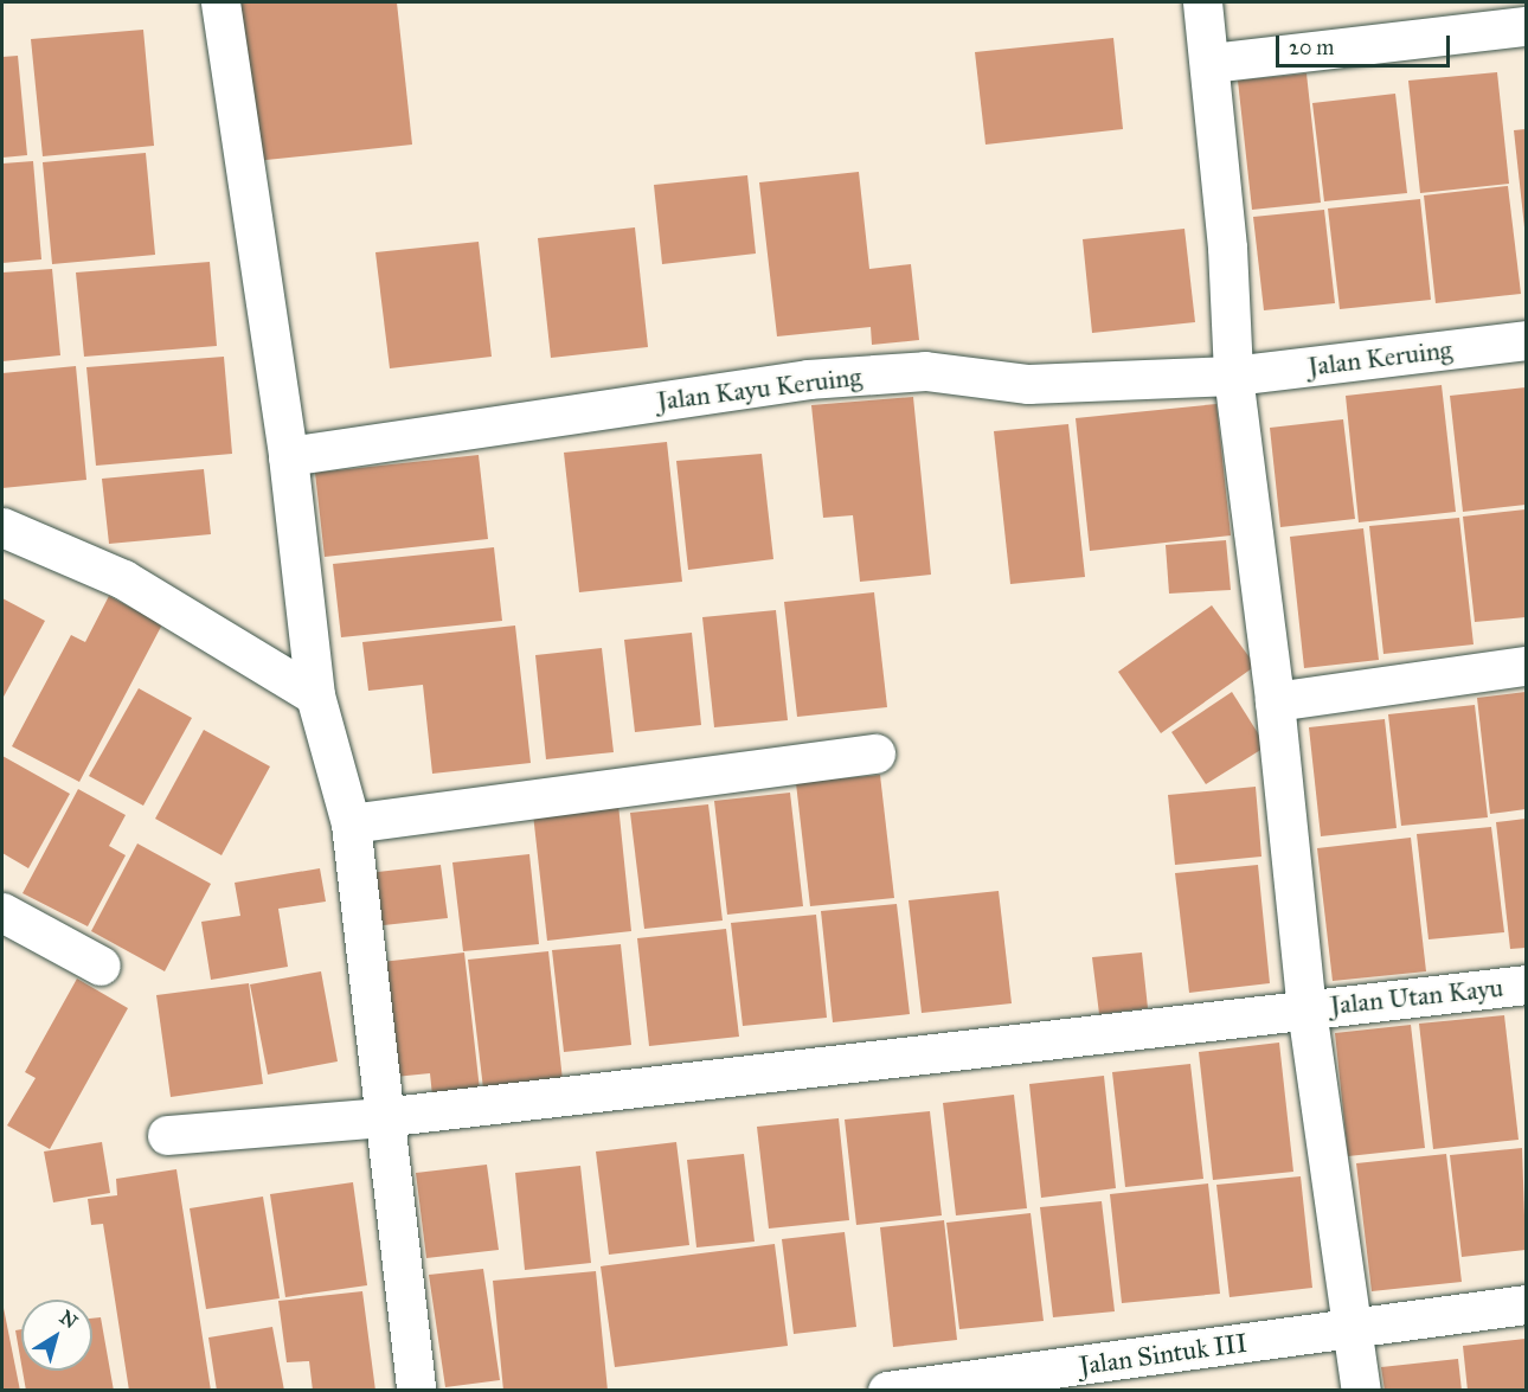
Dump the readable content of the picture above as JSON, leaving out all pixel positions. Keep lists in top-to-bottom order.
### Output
{
  "streets": {
    "street": [
      "Jalan Keruing",
      "Jalan Kayu Keruing",
      "Jalan Utan Kayu",
      "Jalan Sintuk III"
    ]
  },
  "crossings": [
    ["Jalan Keruing", "Jalan Kayu Keruing"]
  ],
  "scale_bar": "20 m",
  "north": "top right"
}
